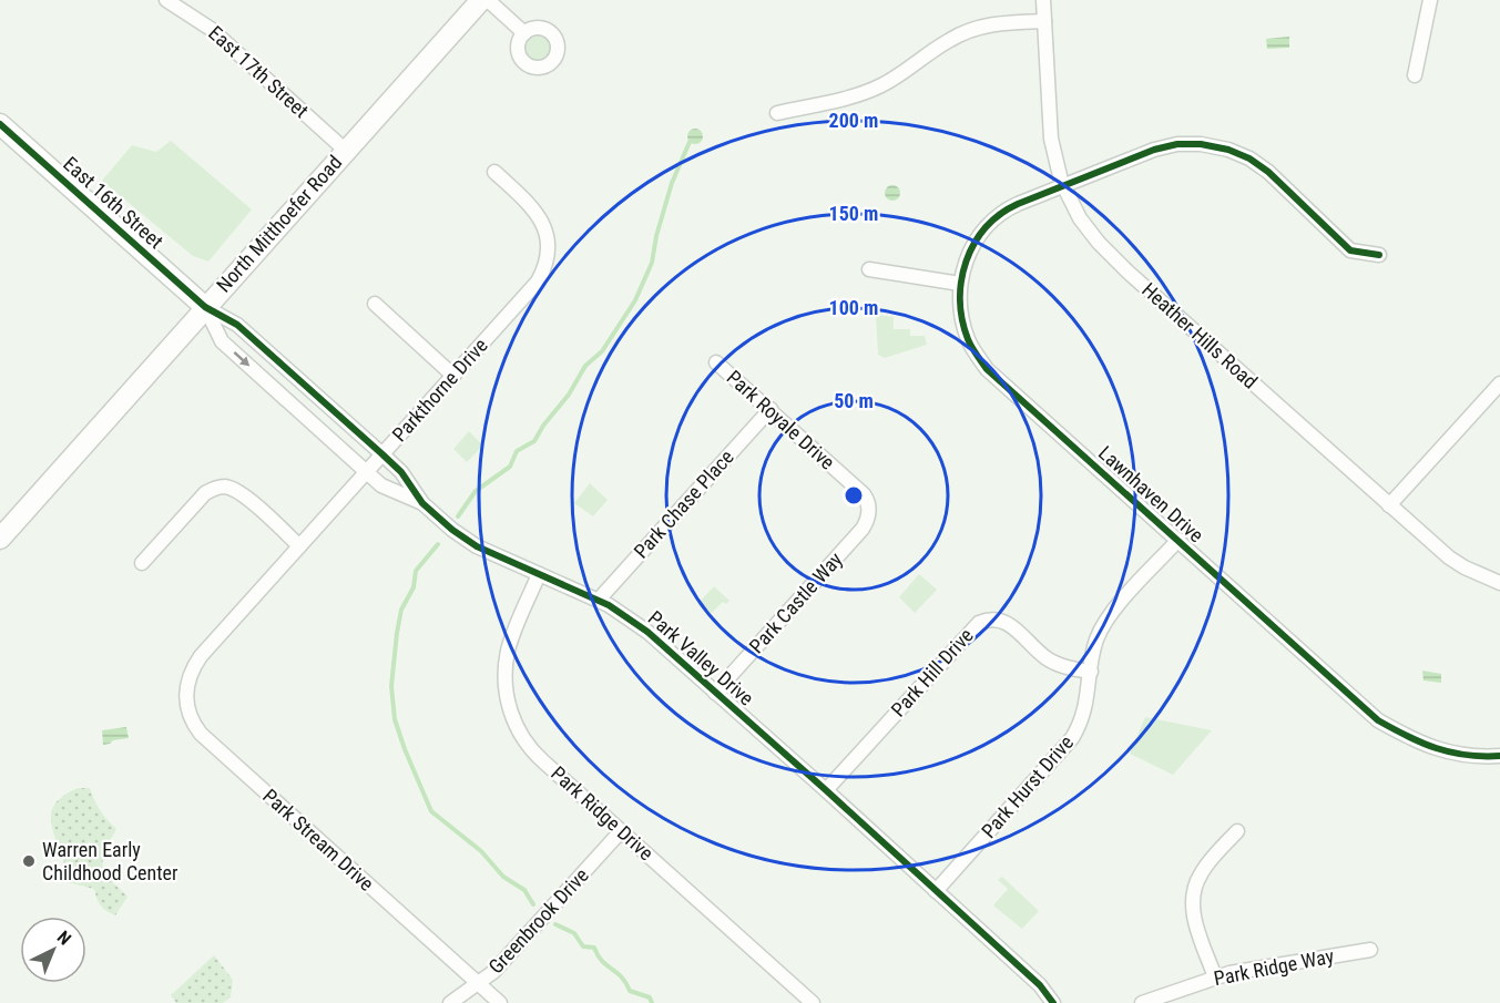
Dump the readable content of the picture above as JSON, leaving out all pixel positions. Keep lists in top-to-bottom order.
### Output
{
  "streets": {
    "main road": ["East 16th Street", "North Mitthoefer Road"],
    "street": [
      "East 17th Street",
      "Heather Hills Road",
      "Parkthorne Drive",
      "Park Royale Drive",
      "Lawnhaven Drive",
      "Park Chase Place",
      "Park Castle Way",
      "Park Valley Drive",
      "Park Hill Drive",
      "Park Hurst Drive",
      "Park Ridge Drive",
      "Park Stream Drive",
      "Greenbrook Drive",
      "Park Ridge Way"
    ]
  },
  "crossings": [
    ["East 17th Street", "North Mitthoefer Road"],
    ["East 16th Street", "North Mitthoefer Road"],
    ["East 16th Street", "Park Valley Drive"],
    ["North Mitthoefer Road", "Park Valley Drive"],
    ["Heather Hills Road", "Lawnhaven Drive"],
    ["Parkthorne Drive", "Park Valley Drive"],
    ["Parkthorne Drive", "Park Stream Drive"],
    ["Park Royale Drive", "Park Chase Place"],
    ["Park Royale Drive", "Park Castle Way"],
    ["Lawnhaven Drive", "Park Hurst Drive"],
    ["Park Chase Place", "Park Valley Drive"],
    ["Park Castle Way", "Park Valley Drive"],
    ["Park Valley Drive", "Park Hill Drive"],
    ["Park Valley Drive", "Park Hurst Drive"],
    ["Park Valley Drive", "Park Ridge Drive"],
    ["Park Hill Drive", "Park Hurst Drive"],
    ["Park Ridge Drive", "Greenbrook Drive"],
    ["Park Stream Drive", "Greenbrook Drive"]
  ],
  "places": ["Warren Early Childhood Center"],
  "north": "top right",
  "rings": [
    "200 m",
    "150 m",
    "100 m",
    "50 m"
  ]
}
